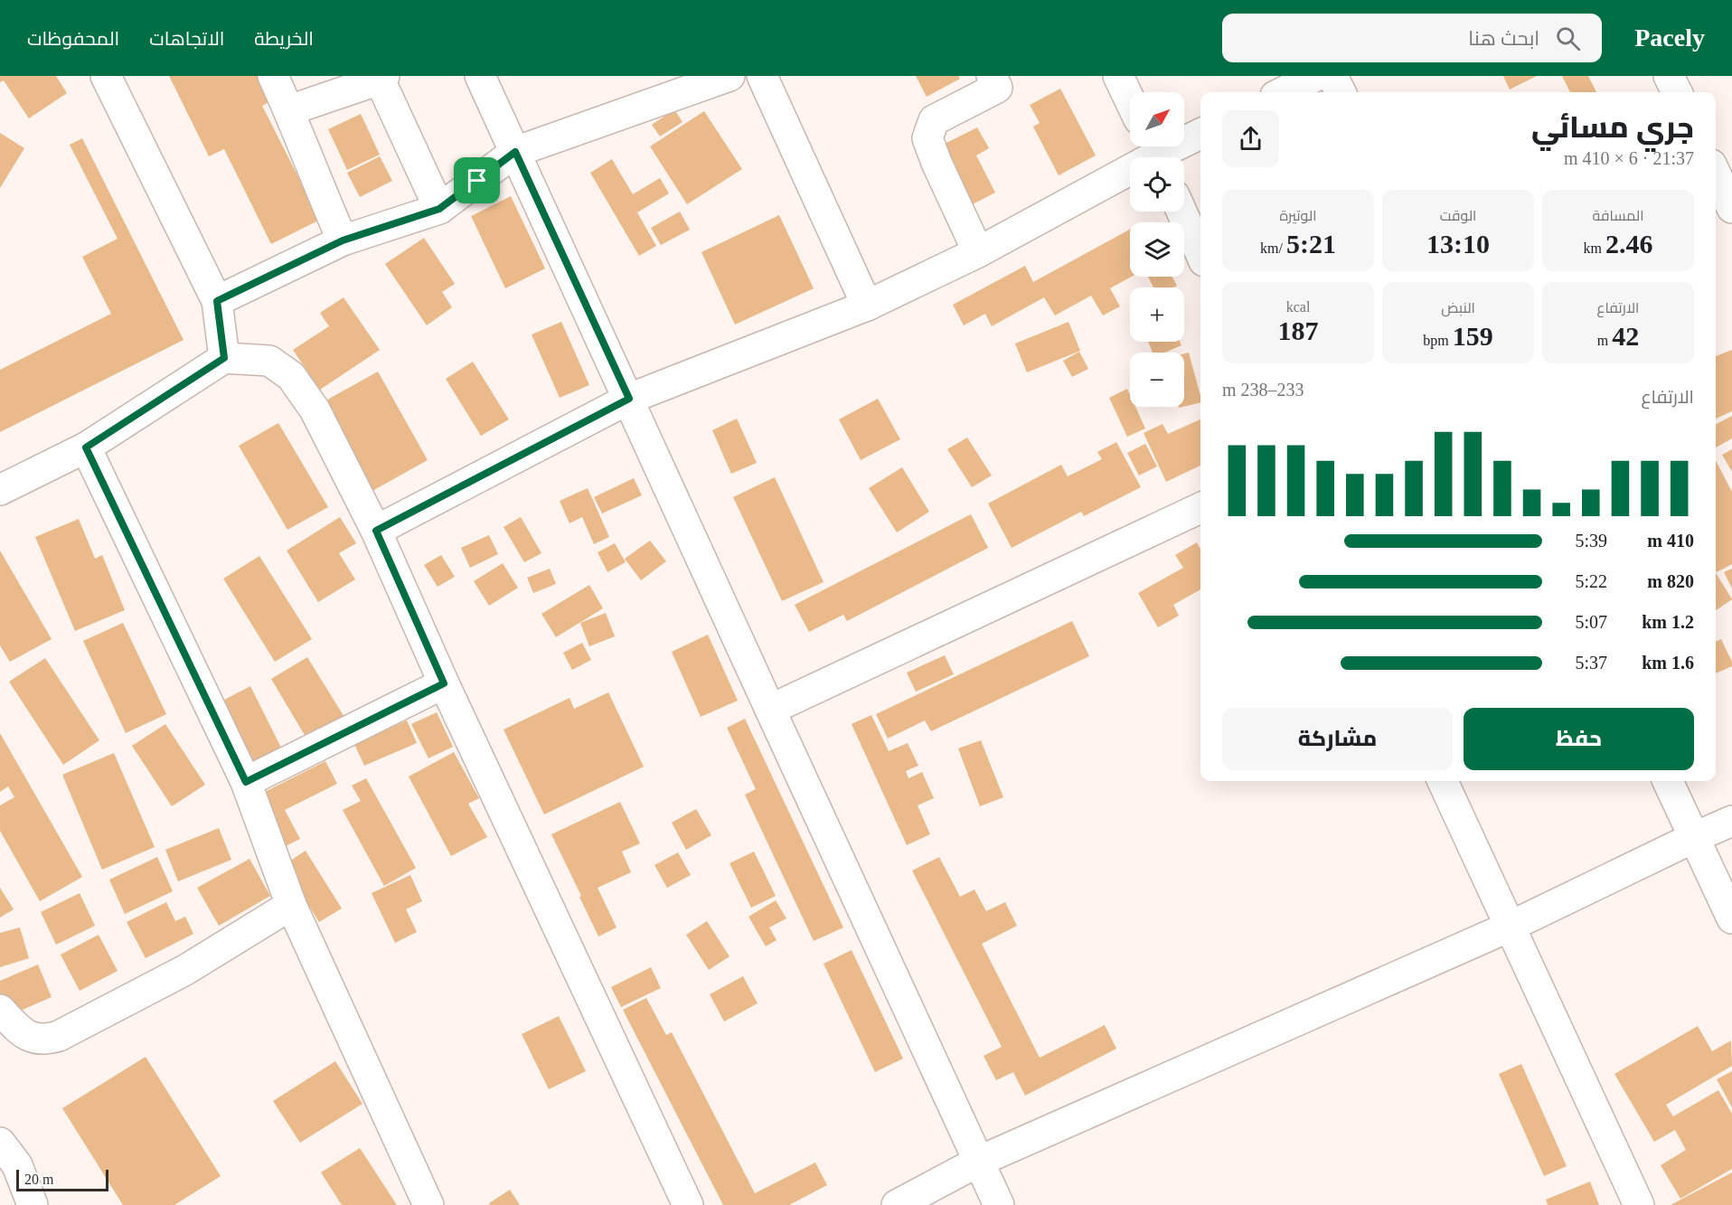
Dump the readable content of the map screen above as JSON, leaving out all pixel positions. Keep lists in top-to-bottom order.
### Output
{
  "scale_bar": "20 m",
  "north": "top right",
  "page": {
    "header": "Pacely",
    "search": "ابحث هنا",
    "nav": ["الخريطة", "الاتجاهات", "المحفوظات"],
    "map_buttons": ["+", "−"],
    "heading": ["جري مسائي", "21:37 · 6 × 410 m"],
    "stats": [
      ["المسافة", "2.46 km"],
      ["الوقت", "13:10"],
      ["الوتيرة", "5:21 /km"],
      ["الارتفاع", "42 m"],
      ["النبض", "159 bpm"],
      ["kcal", "187"]
    ],
    "chart": ["الارتفاع", "233–238 m"],
    "list": [
      {
        "name": "410 m",
        "note": "5:39"
      },
      {
        "name": "820 m",
        "note": "5:22"
      },
      {
        "name": "1.2 km",
        "note": "5:07"
      },
      {
        "name": "1.6 km",
        "note": "5:37"
      }
    ],
    "buttons": ["حفظ", "مشاركة"],
    "scale": "20 m"
  }
}
